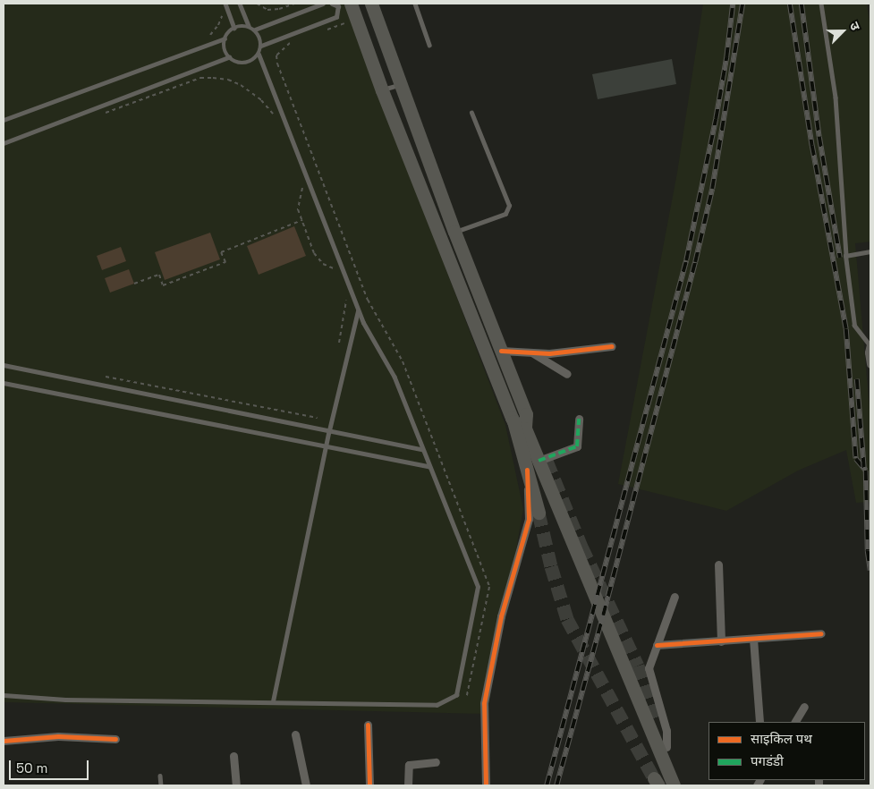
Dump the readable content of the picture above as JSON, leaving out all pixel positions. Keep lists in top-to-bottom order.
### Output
{
  "legend": ["साइकिल पथ", "पगडंडी"],
  "scale_bar": "50 m",
  "north": "top right"
}
